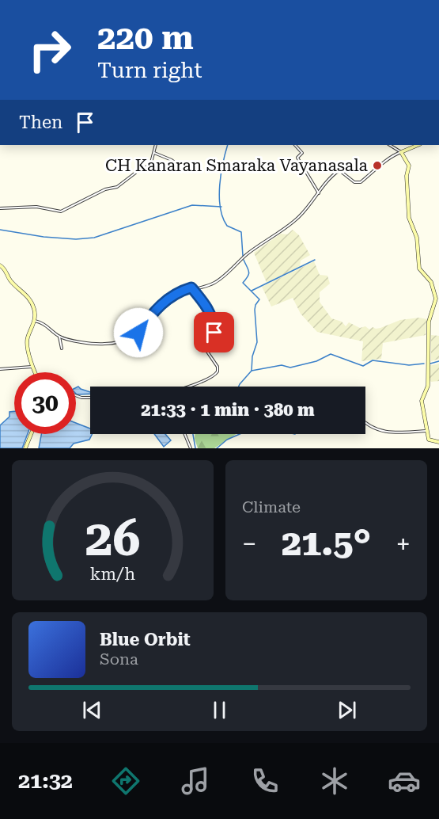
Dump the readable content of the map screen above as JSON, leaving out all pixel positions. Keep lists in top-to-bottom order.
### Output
{
  "places": ["CH Kanaran Smaraka Vayanasala"],
  "page": {
    "turn": ["220 m", "Turn right"],
    "then": "Then",
    "limit": "30",
    "trip": "21:33 · 1 min · 380 m",
    "tile": "Climate",
    "heat": ["−", "21.5°", "+"],
    "song": ["Blue Orbit", "Sona"],
    "tabs": "21:32",
    "gauge": ["26", "km/h"]
  }
}
